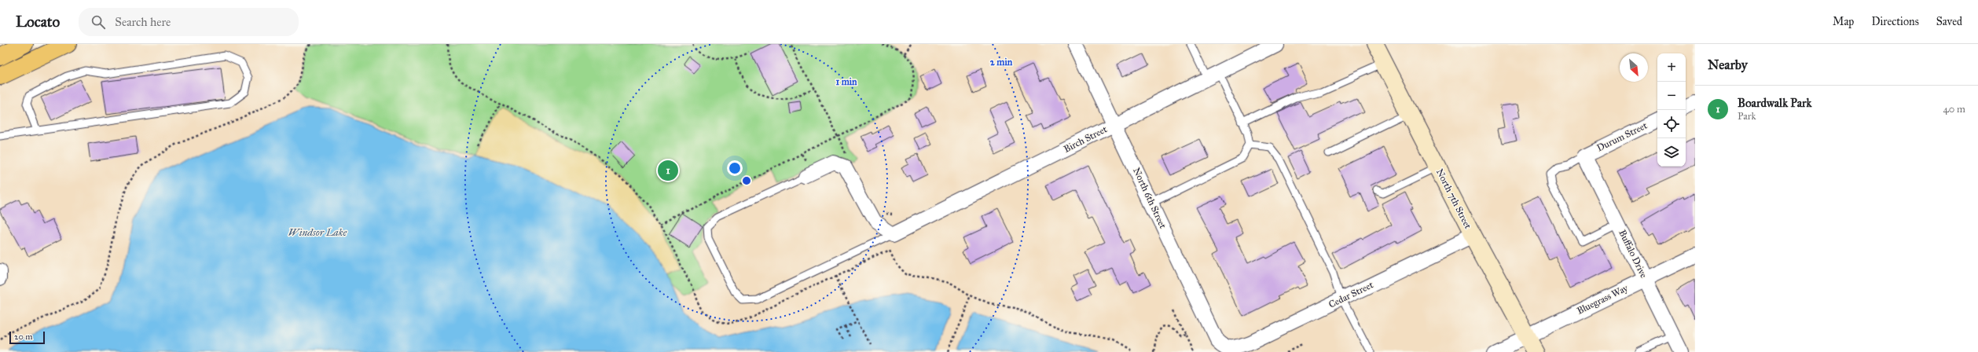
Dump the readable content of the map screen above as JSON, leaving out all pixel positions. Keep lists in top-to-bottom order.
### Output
{
  "streets": {
    "main road": ["North 7th Street"],
    "street": [
      "Durum Street",
      "Birch Street",
      "North 6th Street",
      "Buffalo Drive",
      "Cedar Street",
      "Bluegrass Way"
    ]
  },
  "crossings": [
    ["Durum Street", "Buffalo Drive"],
    ["Birch Street", "North 6th Street"],
    ["North 6th Street", "Cedar Street"],
    ["North 7th Street", "Cedar Street"],
    ["North 7th Street", "Bluegrass Way"],
    ["Buffalo Drive", "Bluegrass Way"]
  ],
  "water": ["Windsor Lake"],
  "scale_bar": "20 m",
  "north": "bottom right",
  "page": {
    "header": "Locato",
    "search": "Search here",
    "nav": ["Map", "Directions", "Saved"],
    "heading": "Nearby",
    "map_buttons": ["+", "−"],
    "list": [
      {
        "mark": "1",
        "name": "Boardwalk Park",
        "note": "Park",
        "value": "40 m"
      }
    ],
    "pins": "1",
    "scale": "20 m"
  },
  "rings": ["2 min", "1 min"]
}
